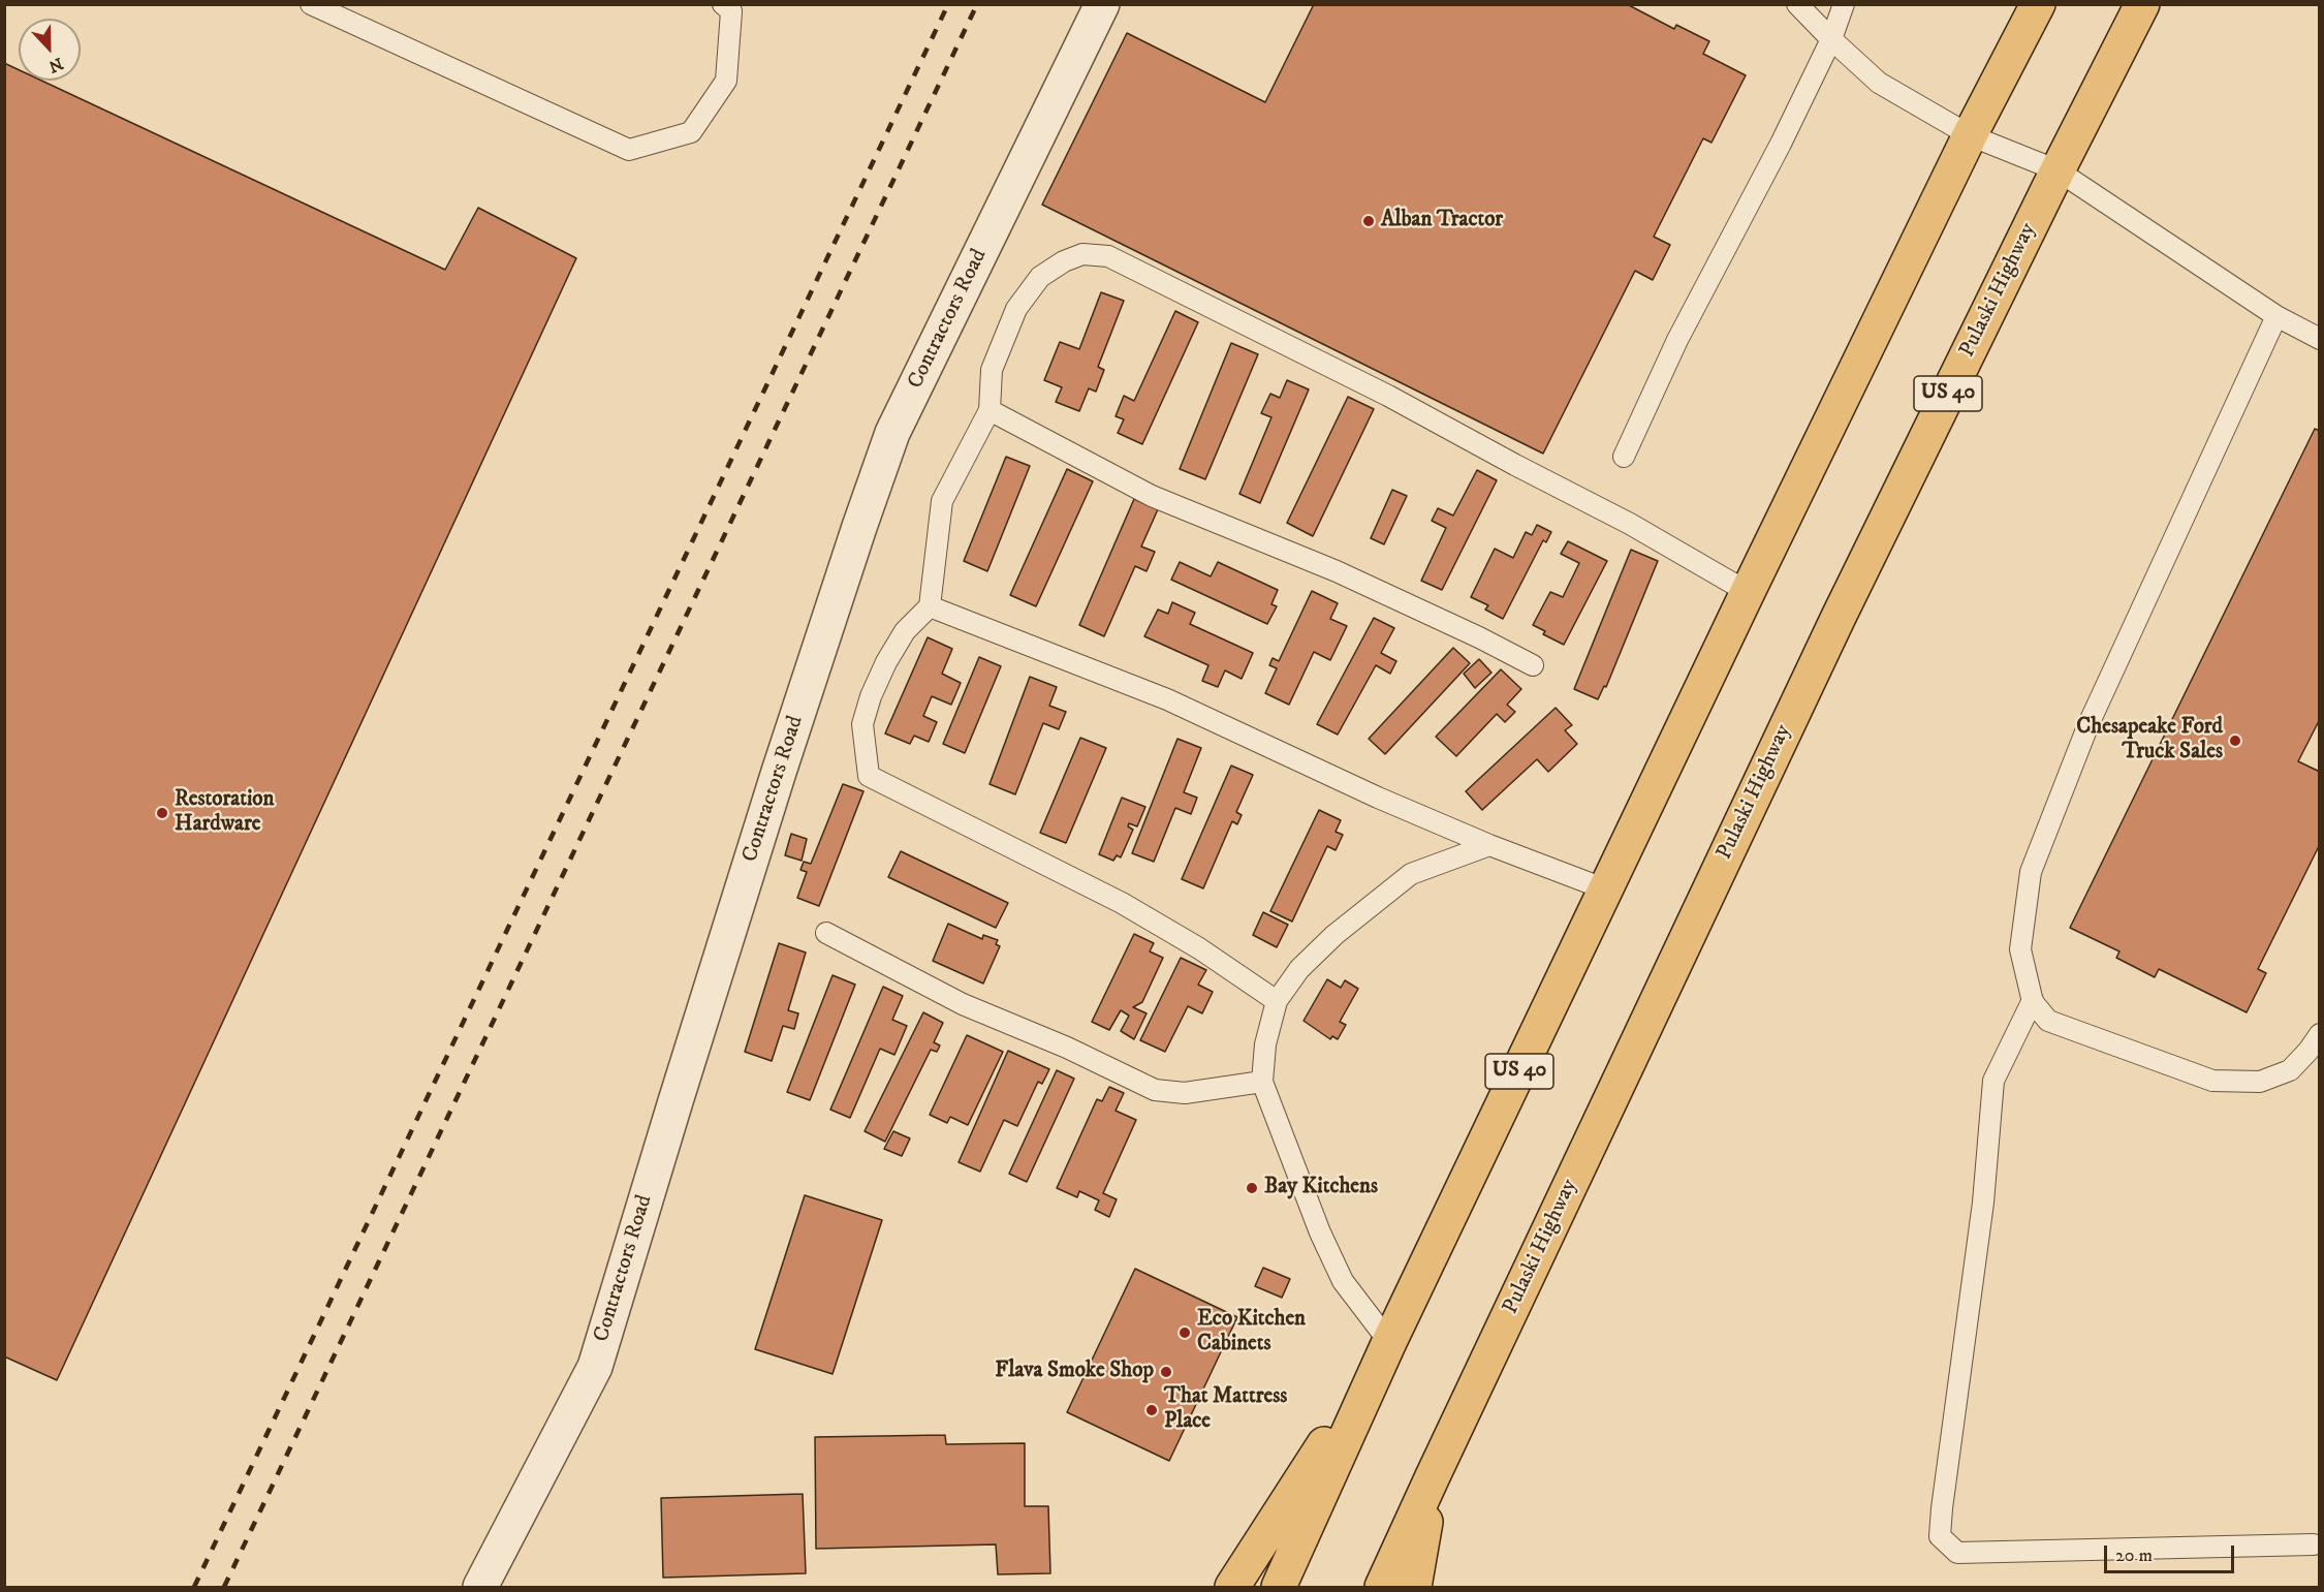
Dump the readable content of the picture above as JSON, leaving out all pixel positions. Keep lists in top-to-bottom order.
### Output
{
  "streets": {
    "highway": ["Pulaski Highway", "US 40"],
    "street": ["Contractors Road"]
  },
  "places": [
    "Alban Tractor",
    "Chesapeake Ford Truck Sales",
    "Restoration Hardware",
    "Bay Kitchens",
    "Eco Kitchen Cabinets",
    "Flava Smoke Shop",
    "That Mattress Place"
  ],
  "scale_bar": "20 m",
  "north": "bottom"
}
